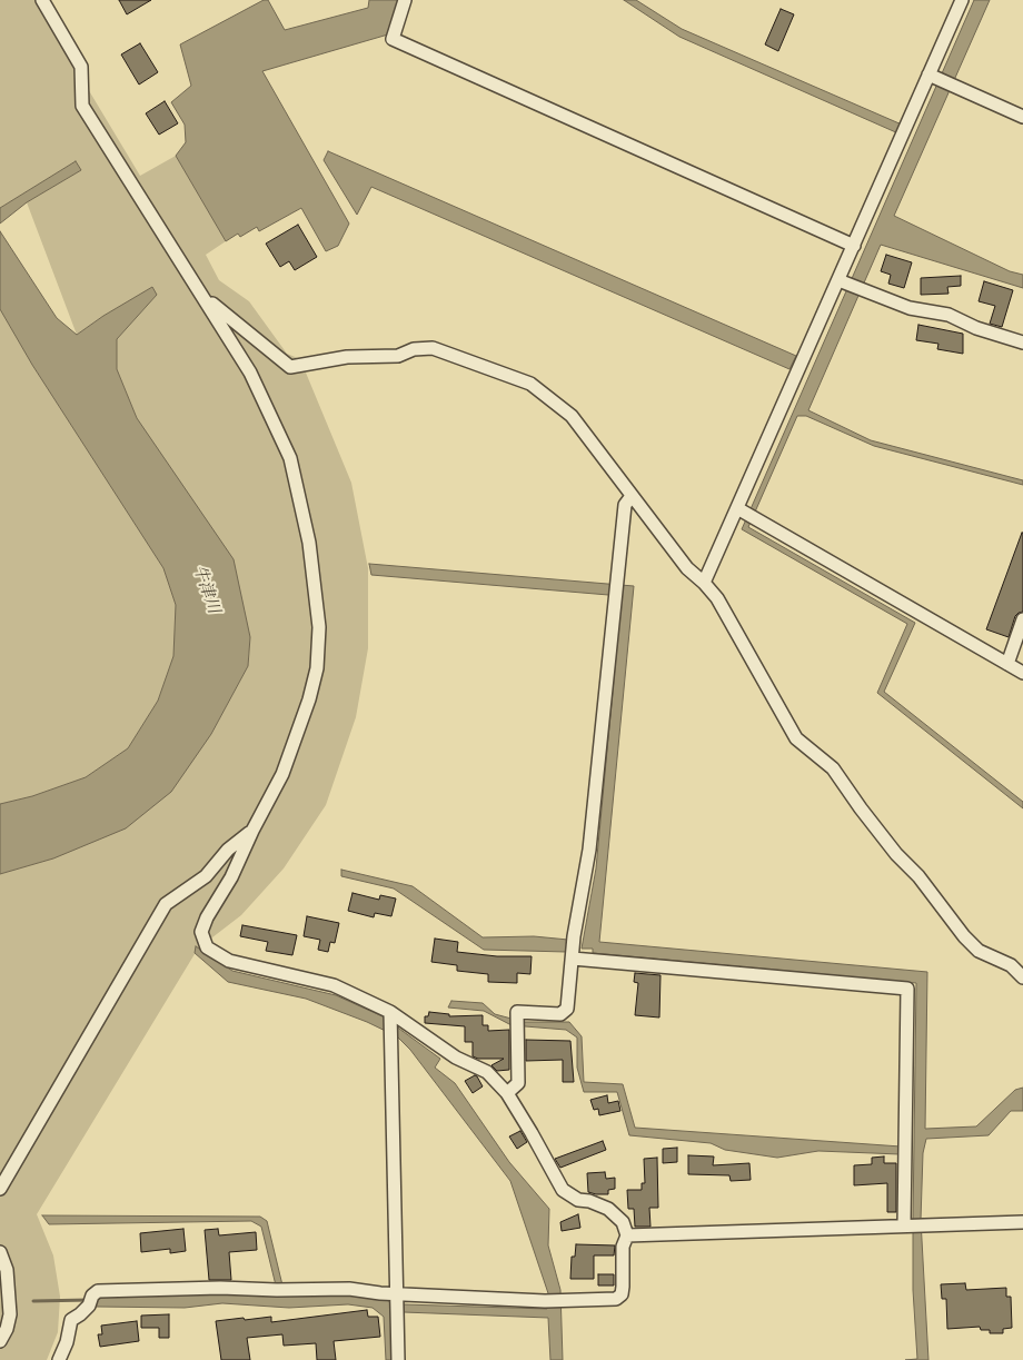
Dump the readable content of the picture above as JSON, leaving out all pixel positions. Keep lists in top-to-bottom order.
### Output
{
  "water": ["牛津川"]
}
